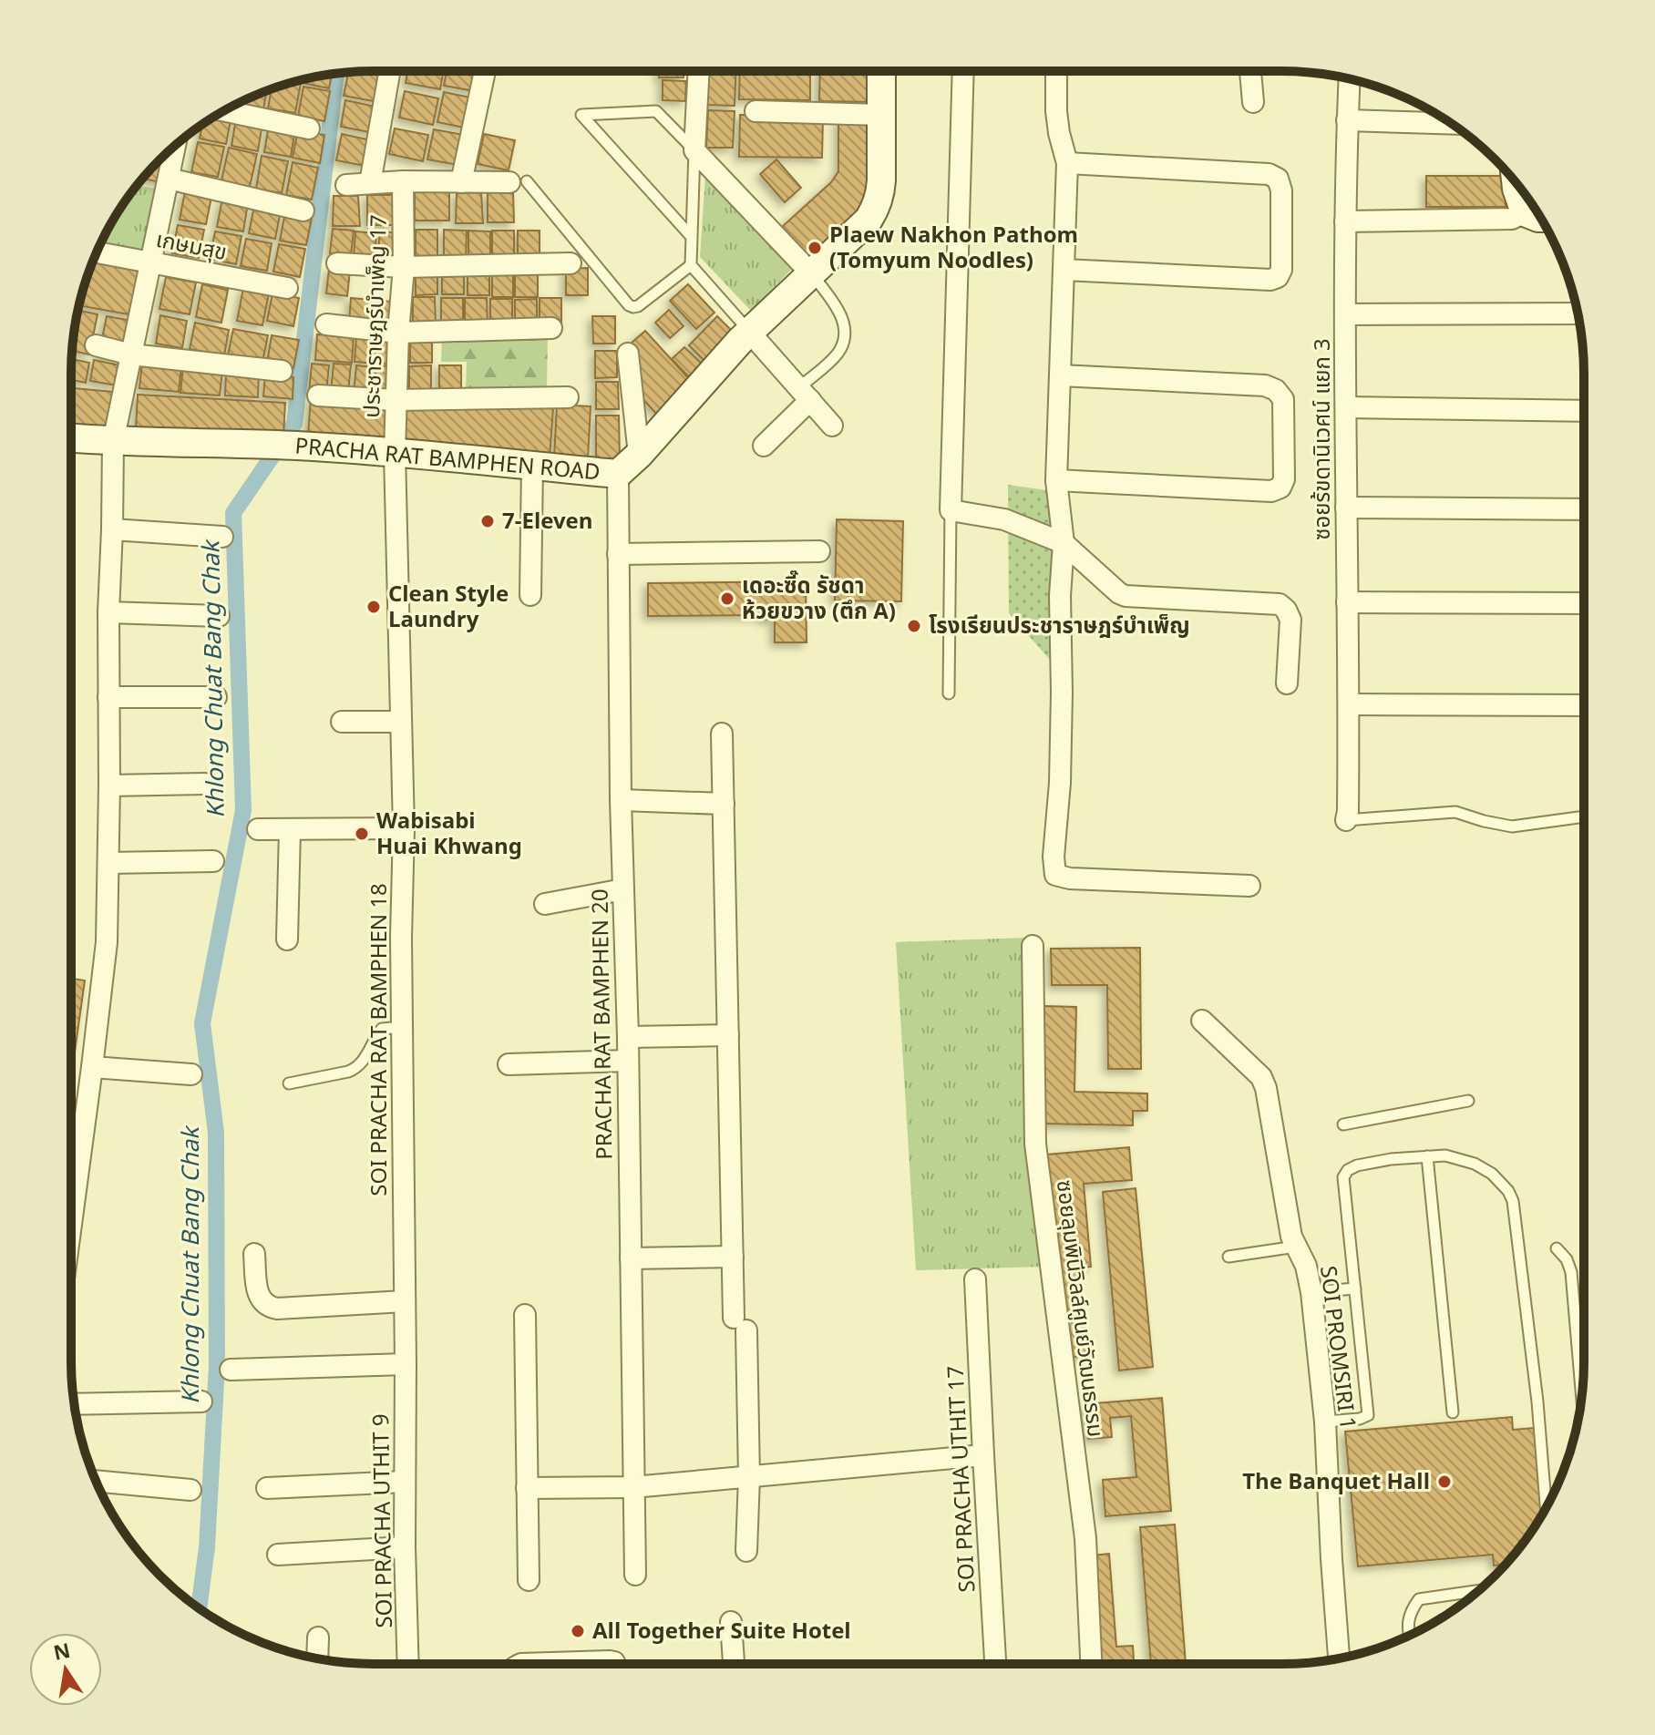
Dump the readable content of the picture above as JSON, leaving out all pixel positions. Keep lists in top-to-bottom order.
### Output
{
  "streets": {
    "street": [
      "เกษมสุข",
      "ประชาราษฎร์บำเพ็ญ 17",
      "ซอยร้ขดานิเวศน์ แยก 3",
      "PRACHA RAT BAMPHEN ROAD",
      "PRACHA RAT BAMPHEN 20",
      "SOI PRACHA RAT BAMPHEN 18",
      "ซอยลุมพินีวิลล์ศูนย์วัฒนธรรม",
      "SOI PROMSIRI 1",
      "SOI PRACHA UTHIT 17",
      "SOI PRACHA UTHIT 9"
    ]
  },
  "crossings": [
    ["ประชาราษฎร์บำเพ็ญ 17", "PRACHA RAT BAMPHEN ROAD"],
    ["ประชาราษฎร์บำเพ็ญ 17", "SOI PRACHA RAT BAMPHEN 18"],
    ["PRACHA RAT BAMPHEN ROAD", "PRACHA RAT BAMPHEN 20"],
    ["PRACHA RAT BAMPHEN ROAD", "SOI PRACHA RAT BAMPHEN 18"],
    ["SOI PRACHA RAT BAMPHEN 18", "SOI PRACHA UTHIT 9"]
  ],
  "water": ["Khlong Chuat Bang Chak"],
  "places": [
    "Plaew Nakhon Pathom (Tomyum Noodles)",
    "7-Eleven",
    "เดอะซี๊ด รัชดา ห้วยขวาง (ตึก A)",
    "Clean Style Laundry",
    "โรงเรียนประชาราษฎร์บำเพ็ญ",
    "Wabisabi Huai Khwang",
    "The Banquet Hall",
    "All Together Suite Hotel"
  ],
  "north": "top"
}
